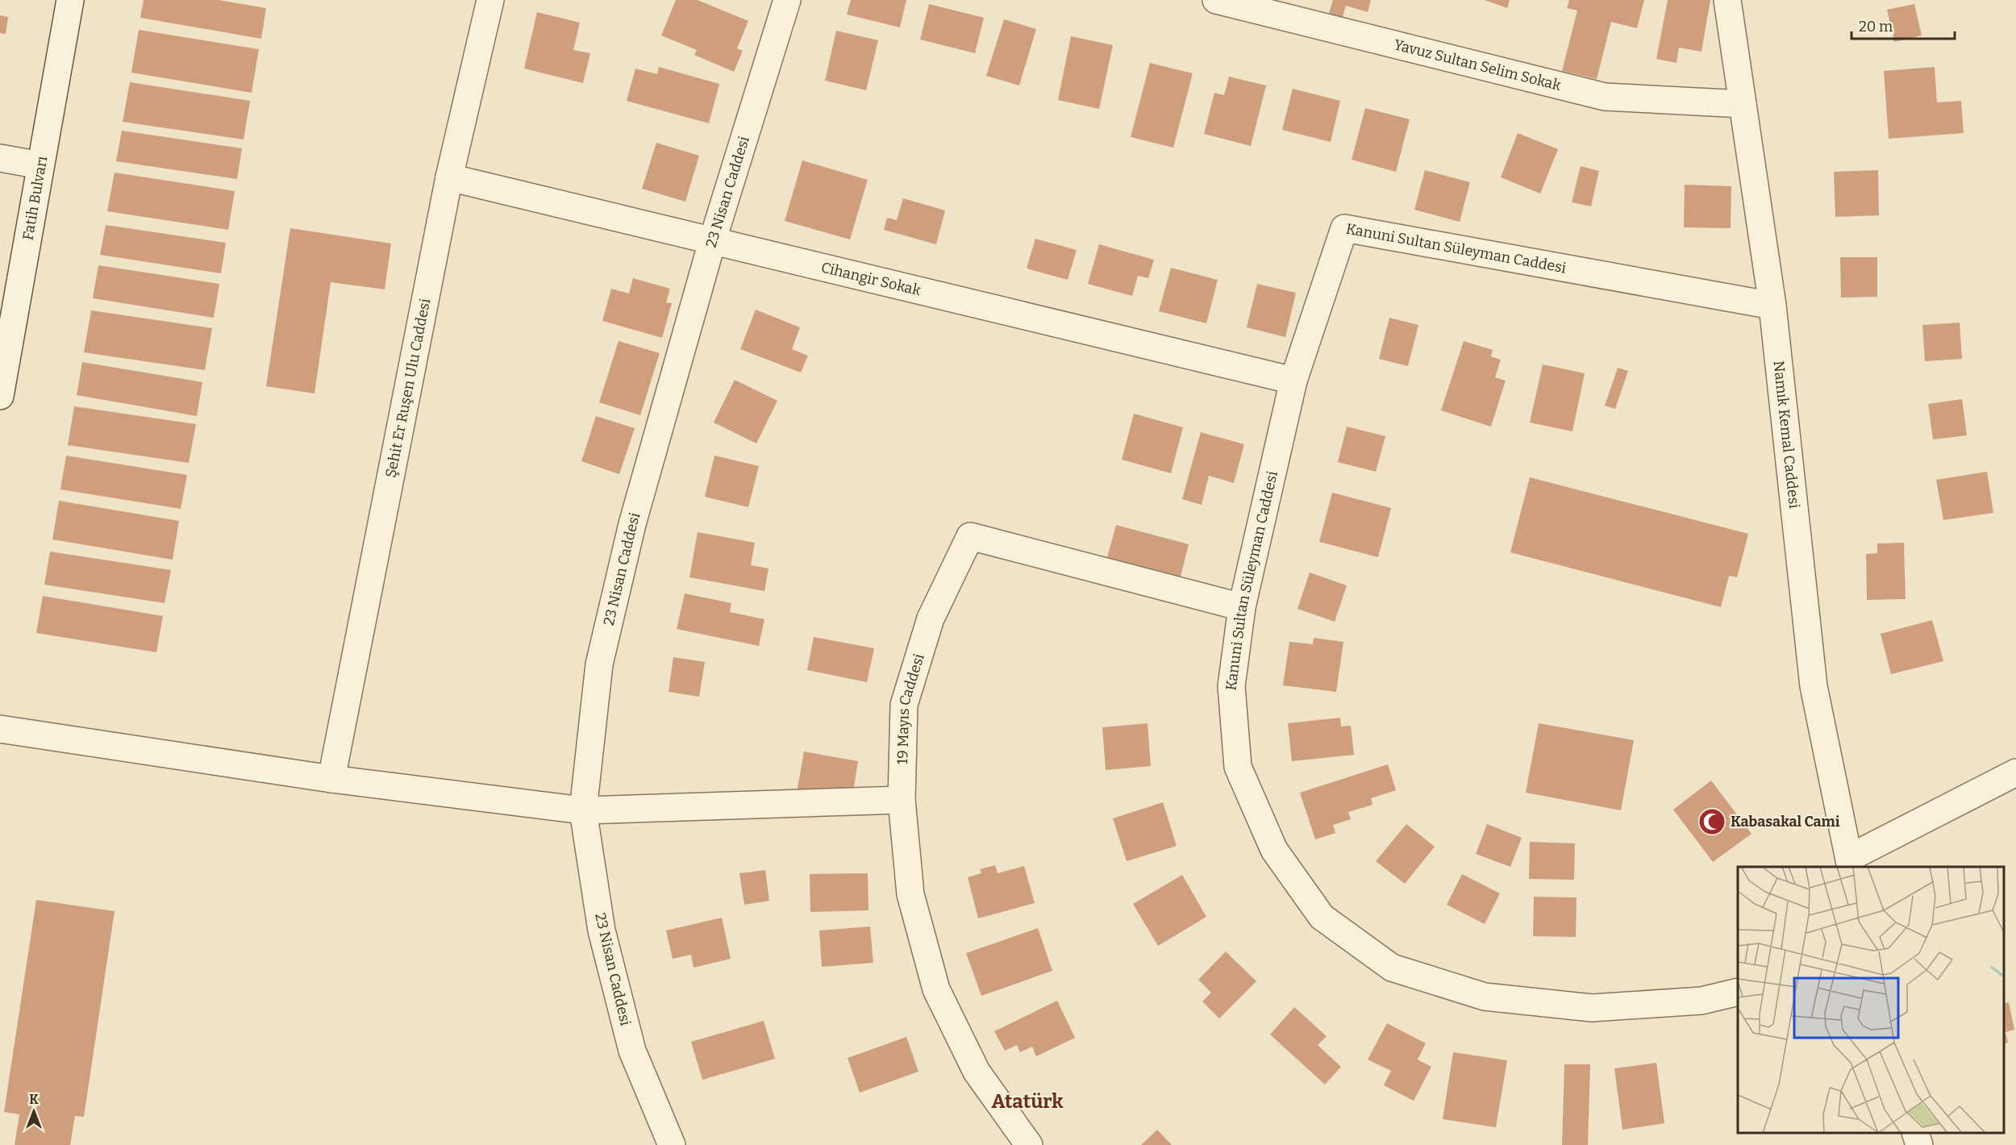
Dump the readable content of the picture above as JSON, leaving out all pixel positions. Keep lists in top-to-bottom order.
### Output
{
  "streets": {
    "street": [
      "Yavuz Sultan Selim Sokak",
      "23 Nisan Caddesi",
      "Fatih Bulvarı",
      "Kanuni Sultan Süleyman Caddesi",
      "Cihangir Sokak",
      "Şehit Er Ruşen Ulu Caddesi",
      "Namık Kemal Caddesi",
      "19 Mayıs Caddesi"
    ]
  },
  "crossings": [
    ["Yavuz Sultan Selim Sokak", "Namık Kemal Caddesi"],
    ["23 Nisan Caddesi", "Cihangir Sokak"],
    ["Kanuni Sultan Süleyman Caddesi", "Cihangir Sokak"],
    ["Kanuni Sultan Süleyman Caddesi", "Namık Kemal Caddesi"],
    ["Kanuni Sultan Süleyman Caddesi", "19 Mayıs Caddesi"],
    ["Cihangir Sokak", "Şehit Er Ruşen Ulu Caddesi"]
  ],
  "districts": ["Atatürk"],
  "places": {
    "mosque": ["Kabasakal Cami"]
  },
  "scale_bar": "20 m",
  "north": "top"
}
